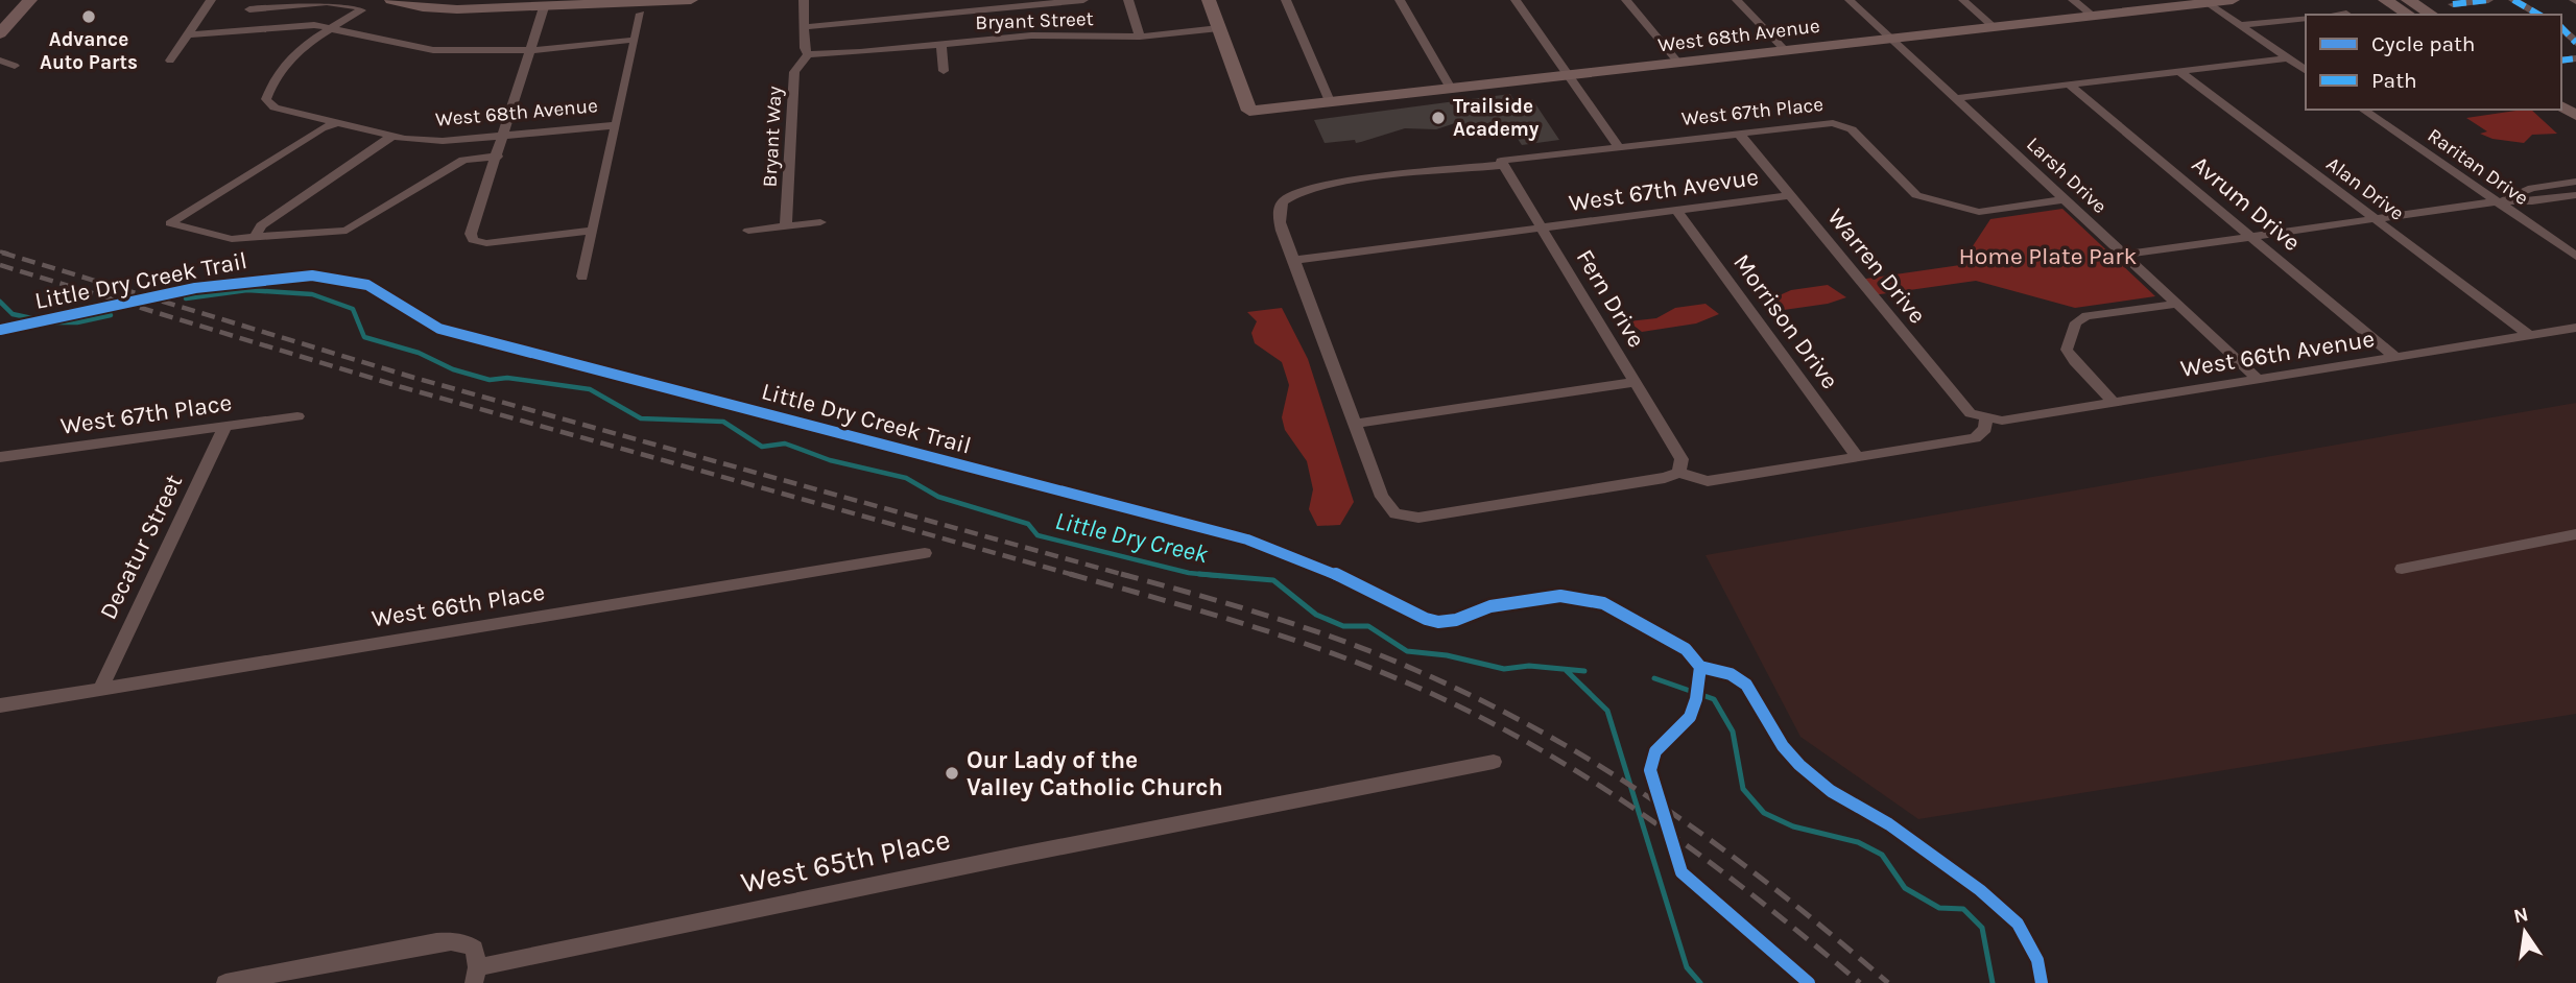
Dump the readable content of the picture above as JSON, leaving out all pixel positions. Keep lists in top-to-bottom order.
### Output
{
  "streets": {
    "street": [
      "Bryant Street",
      "West 68th Avenue",
      "West 67th Place",
      "Bryant Way",
      "Raritan Drive",
      "Larsh Drive",
      "Alan Drive",
      "West 67th Avevue",
      "Avrum Drive",
      "Warren Drive",
      "Fern Drive",
      "Morrison Drive",
      "West 66th Avenue",
      "Decatur Street",
      "West 66th Place",
      "West 65th Place"
    ],
    "cycle path": ["Little Dry Creek Trail"]
  },
  "crossings": [
    ["Bryant Street", "West 68th Avenue"],
    ["Bryant Street", "Bryant Way"],
    ["West 68th Avenue", "Larsh Drive"],
    ["West 67th Place", "Larsh Drive"],
    ["West 67th Place", "West 67th Avevue"],
    ["West 67th Place", "Warren Drive"],
    ["West 67th Place", "Fern Drive"],
    ["West 67th Place", "Decatur Street"],
    ["Larsh Drive", "West 66th Avenue"],
    ["Alan Drive", "West 66th Avenue"],
    ["West 67th Avevue", "Warren Drive"],
    ["West 67th Avevue", "Fern Drive"],
    ["West 67th Avevue", "Morrison Drive"],
    ["Avrum Drive", "West 66th Avenue"],
    ["Warren Drive", "West 66th Avenue"],
    ["Decatur Street", "West 66th Place"]
  ],
  "water": ["Little Dry Creek"],
  "parks": ["Home Plate Park"],
  "places": ["Advance Auto Parts", "Trailside Academy", "Our Lady of the Valley Catholic Church"],
  "legend": ["Cycle path", "Path"],
  "north": "top"
}
